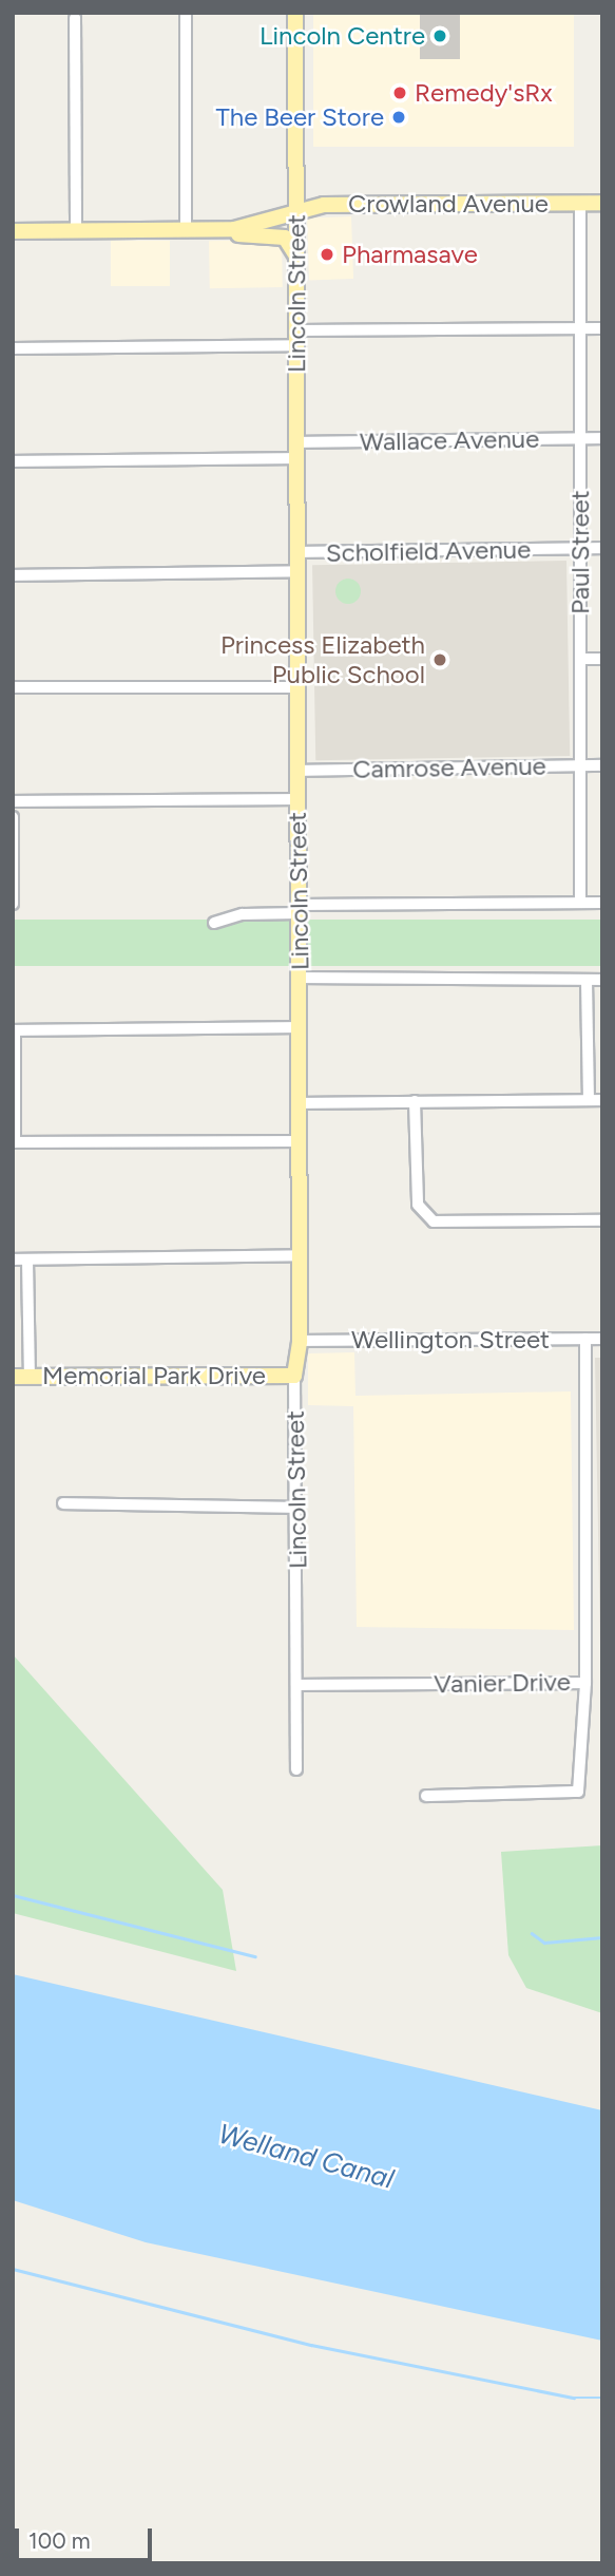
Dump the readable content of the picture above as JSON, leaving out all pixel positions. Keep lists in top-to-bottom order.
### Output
{
  "streets": {
    "main road": ["Crowland Avenue", "Lincoln Street", "Memorial Park Drive"],
    "street": [
      "Wallace Avenue",
      "Scholfield Avenue",
      "Paul Street",
      "Camrose Avenue",
      "Wellington Street",
      "Vanier Drive"
    ]
  },
  "crossings": [
    ["Crowland Avenue", "Lincoln Street"],
    ["Crowland Avenue", "Paul Street"],
    ["Lincoln Street", "Wallace Avenue"],
    ["Lincoln Street", "Scholfield Avenue"],
    ["Lincoln Street", "Camrose Avenue"],
    ["Lincoln Street", "Wellington Street"],
    ["Lincoln Street", "Memorial Park Drive"],
    ["Lincoln Street", "Vanier Drive"],
    ["Wallace Avenue", "Paul Street"],
    ["Scholfield Avenue", "Paul Street"],
    ["Paul Street", "Camrose Avenue"],
    ["Wellington Street", "Vanier Drive"]
  ],
  "water": ["Welland Canal"],
  "places": [
    "Lincoln Centre",
    "Remedy'sRx",
    "The Beer Store",
    "Pharmasave",
    "Princess Elizabeth Public School"
  ],
  "scale_bar": "100 m"
}
